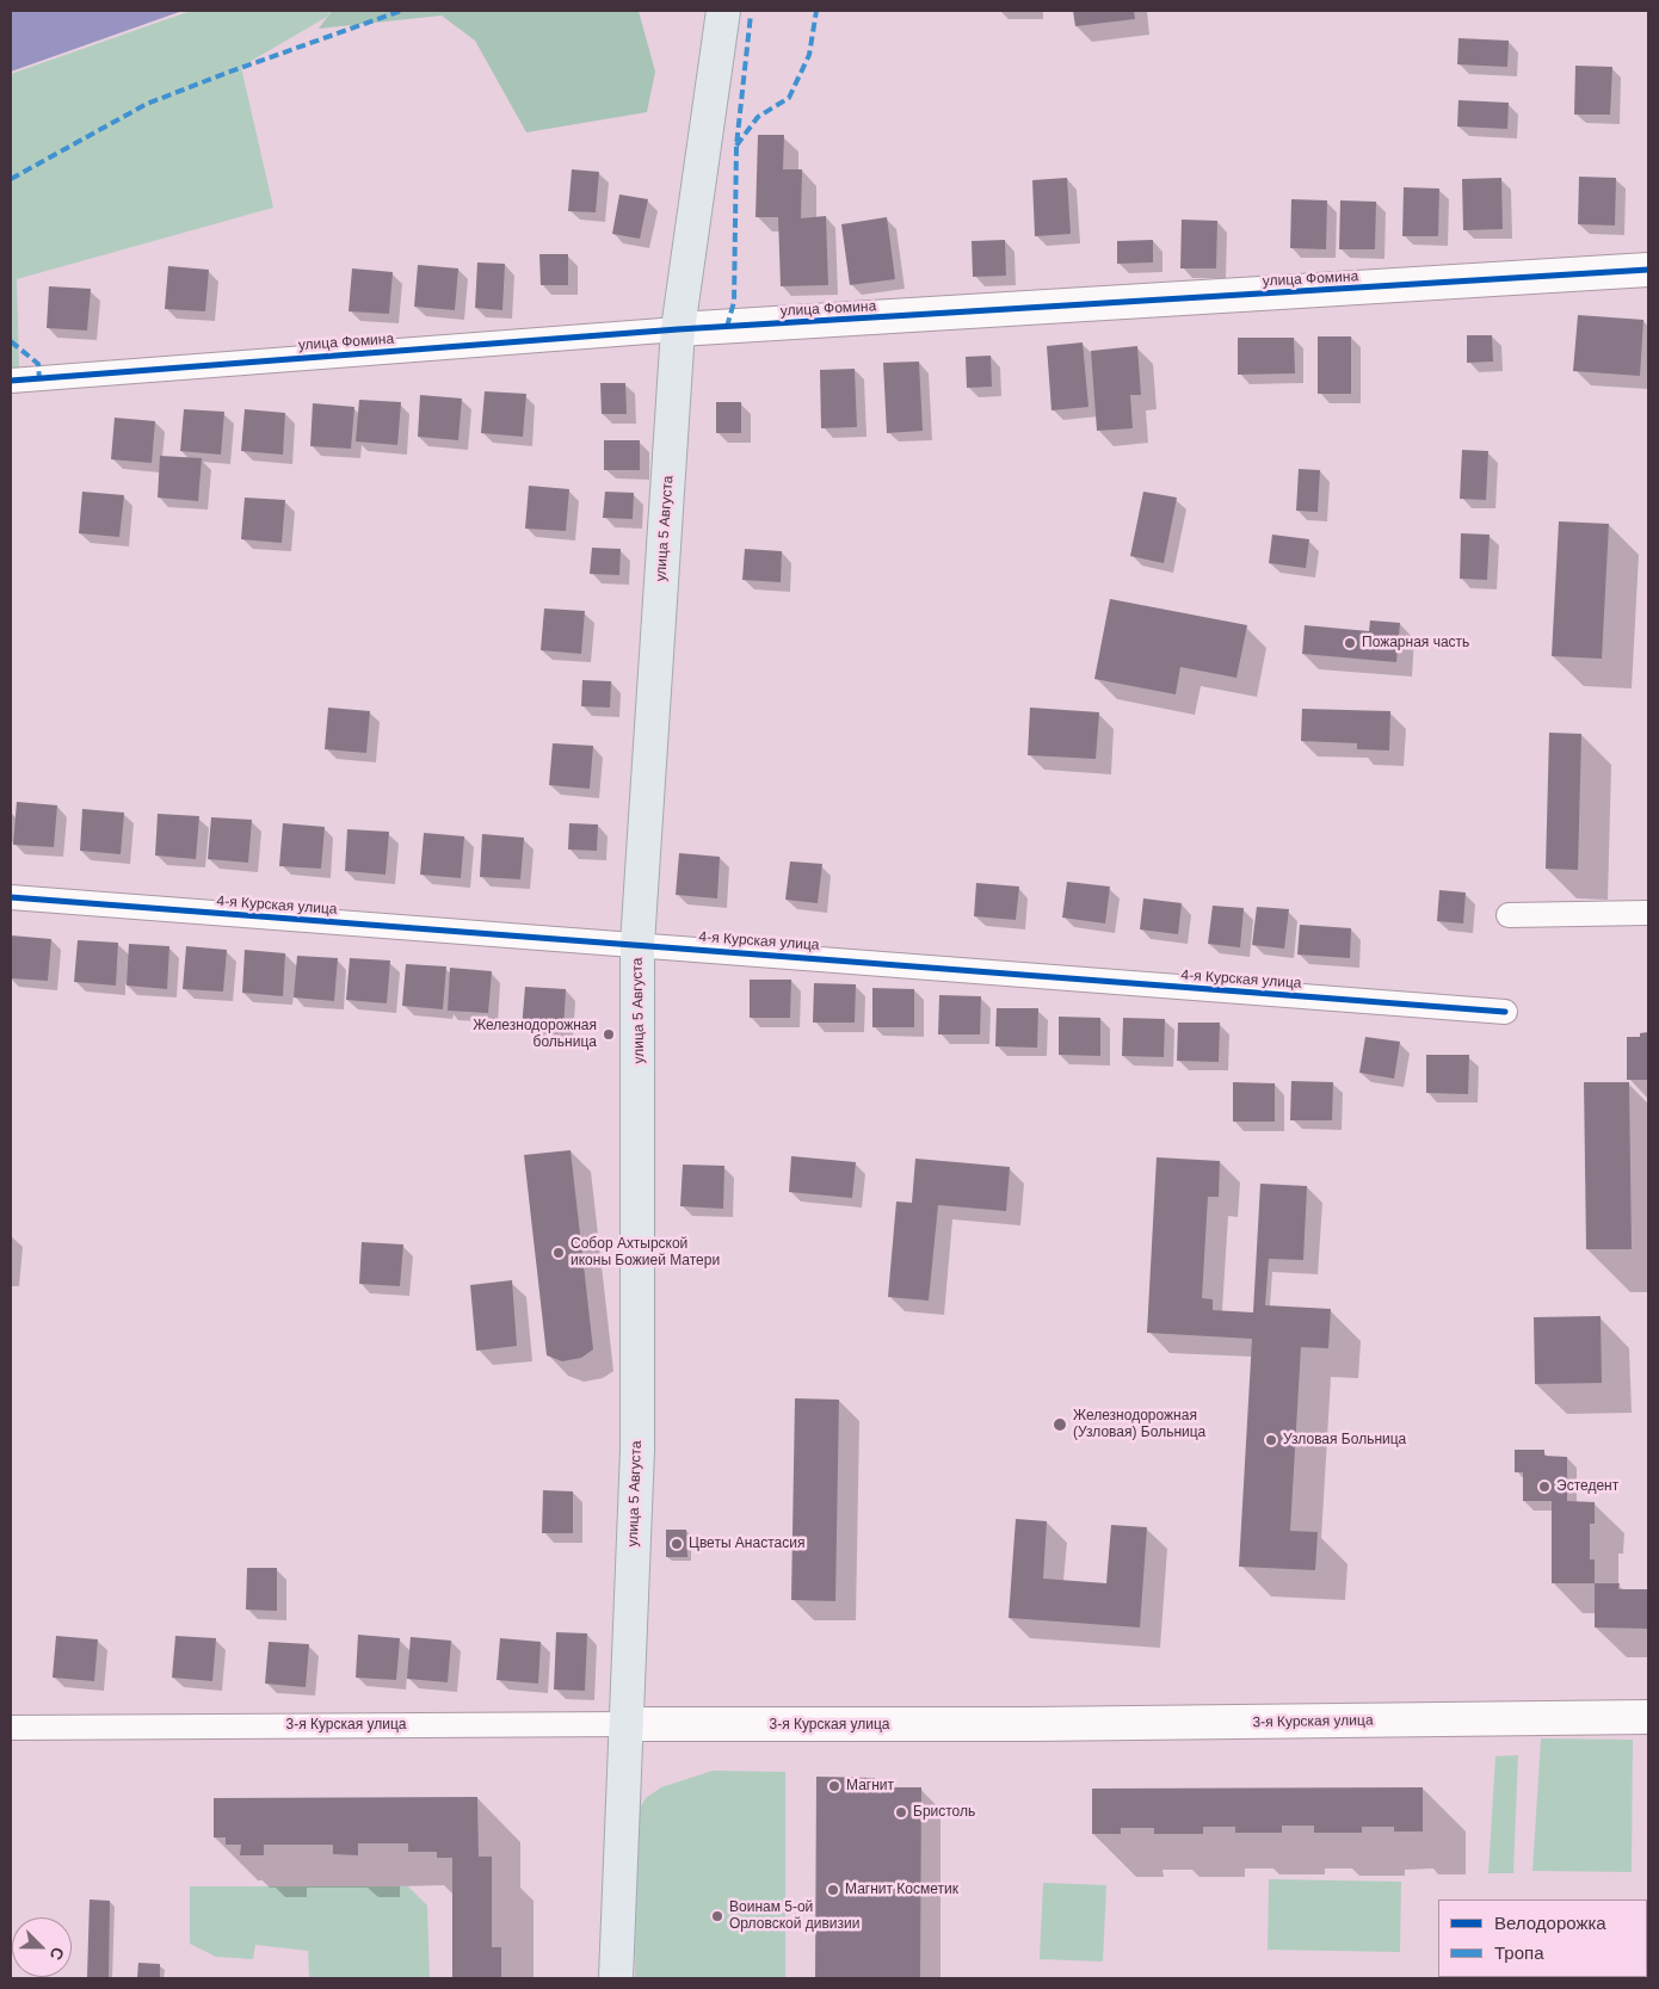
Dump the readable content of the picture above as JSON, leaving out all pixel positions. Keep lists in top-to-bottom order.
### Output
{
  "streets": {
    "main road": ["улица Фомина", "улица 5 Августа", "3-я Курская улица"],
    "street": ["4-я Курская улица"]
  },
  "crossings": [
    ["улица Фомина", "улица 5 Августа"],
    ["улица 5 Августа", "4-я Курская улица"],
    ["улица 5 Августа", "3-я Курская улица"]
  ],
  "places": [
    "Пожарная часть",
    "Железнодорожная больница",
    "Собор Ахтырской иконы Божией Матери",
    "Железнодорожная (Узловая) Больница",
    "Узловая Больница",
    "Эстедент",
    "Цветы Анастасия",
    "Магнит",
    "Бристоль",
    "Магнит Косметик",
    "Воинам 5-ой Орловской дивизии"
  ],
  "legend": ["Велодорожка", "Тропа"],
  "north": "bottom right"
}
